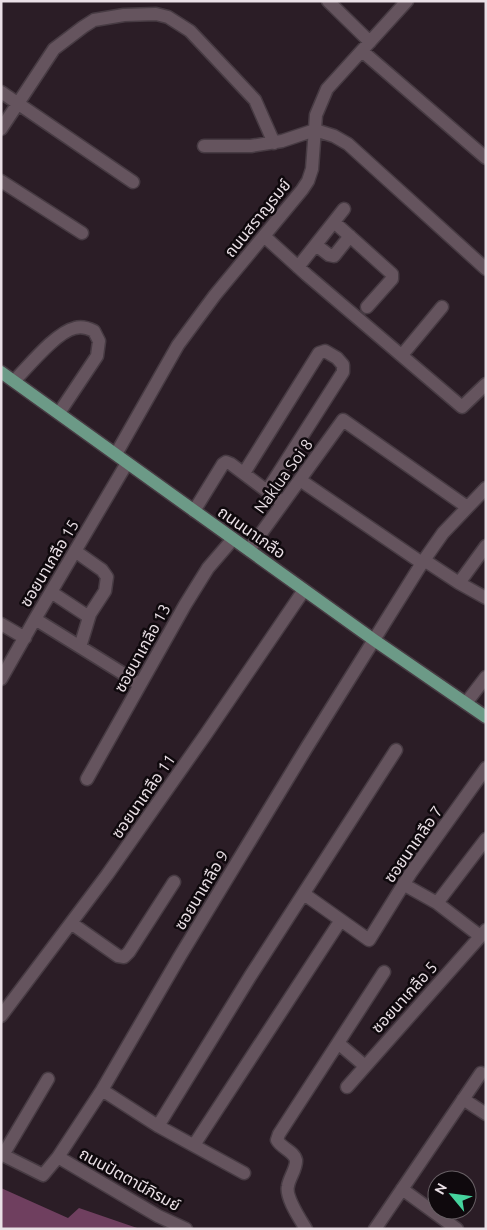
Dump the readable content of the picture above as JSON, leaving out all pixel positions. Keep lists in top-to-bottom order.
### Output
{
  "streets": {
    "main road": ["ถนนนาเกลือ"],
    "street": [
      "ถนนสราญรมย์",
      "Naklua Soi 8",
      "ซอยนาเกลือ 15",
      "ซอยนาเกลือ 13",
      "ซอยนาเกลือ 11",
      "ซอยนาเกลือ 7",
      "ซอยนาเกลือ 9",
      "ซอยนาเกลือ 5",
      "ถนนปัตตานีภิรมย์"
    ]
  },
  "crossings": [
    ["ถนนสราญรมย์", "ถนนนาเกลือ"],
    ["Naklua Soi 8", "ถนนนาเกลือ"],
    ["Naklua Soi 8", "ซอยนาเกลือ 9"],
    ["ถนนนาเกลือ", "ซอยนาเกลือ 15"],
    ["ถนนนาเกลือ", "ซอยนาเกลือ 13"],
    ["ถนนนาเกลือ", "ซอยนาเกลือ 11"],
    ["ถนนนาเกลือ", "ซอยนาเกลือ 9"],
    ["ซอยนาเกลือ 9", "ถนนปัตตานีภิรมย์"]
  ],
  "north": "top left"
}
